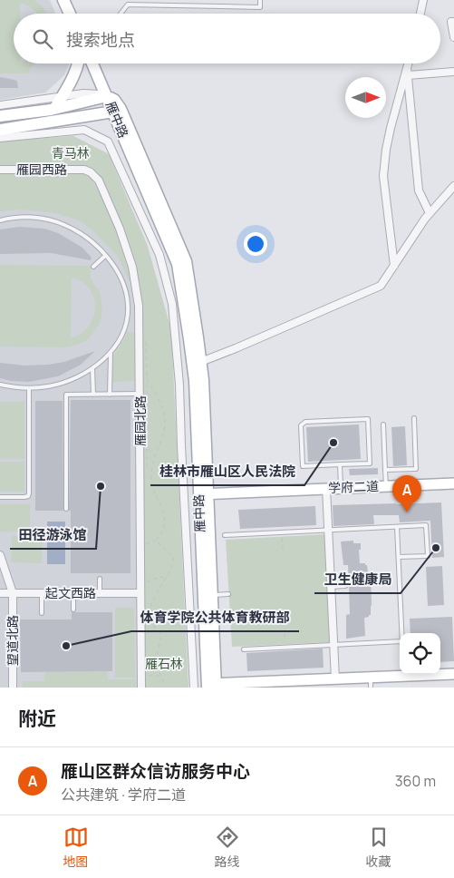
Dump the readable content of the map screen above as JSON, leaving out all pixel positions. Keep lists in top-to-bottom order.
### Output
{
  "streets": {
    "main road": ["雁中路"],
    "street": [
      "雁园西路",
      "雁园北路",
      "学府二道",
      "起文西路",
      "望道北路"
    ]
  },
  "crossings": [
    ["雁中路", "学府二道"],
    ["雁园西路", "雁园北路"],
    ["雁园北路", "起文西路"],
    ["起文西路", "望道北路"]
  ],
  "parks": ["青马林", "雁石林"],
  "places": [
    "桂林市雁山区人民法院",
    "田径游泳馆",
    "卫生健康局",
    "体育学院公共体育教研部"
  ],
  "north": "right",
  "page": {
    "search": "搜索地点",
    "pins": "A",
    "heading": "附近",
    "list": [
      {
        "mark": "A",
        "name": "雁山区群众信访服务中心",
        "note": "公共建筑 · 学府二道",
        "value": "360 m"
      }
    ],
    "nav": ["地图", "路线", "收藏"]
  }
}
